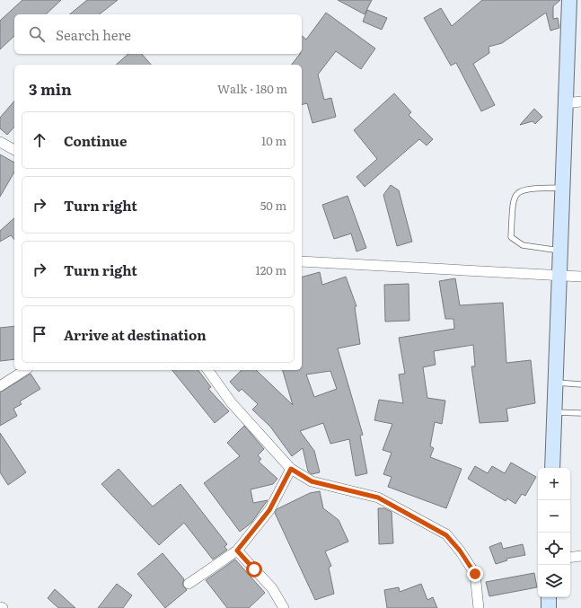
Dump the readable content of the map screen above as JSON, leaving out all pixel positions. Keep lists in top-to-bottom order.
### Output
{
  "page": {
    "search": "Search here",
    "heading": ["3 min", "Walk · 180 m"],
    "list": [
      ["Continue", "10 m"],
      ["Turn right", "50 m"],
      ["Turn right", "120 m"],
      "Arrive at destination"
    ],
    "map_buttons": ["+", "−"]
  }
}
